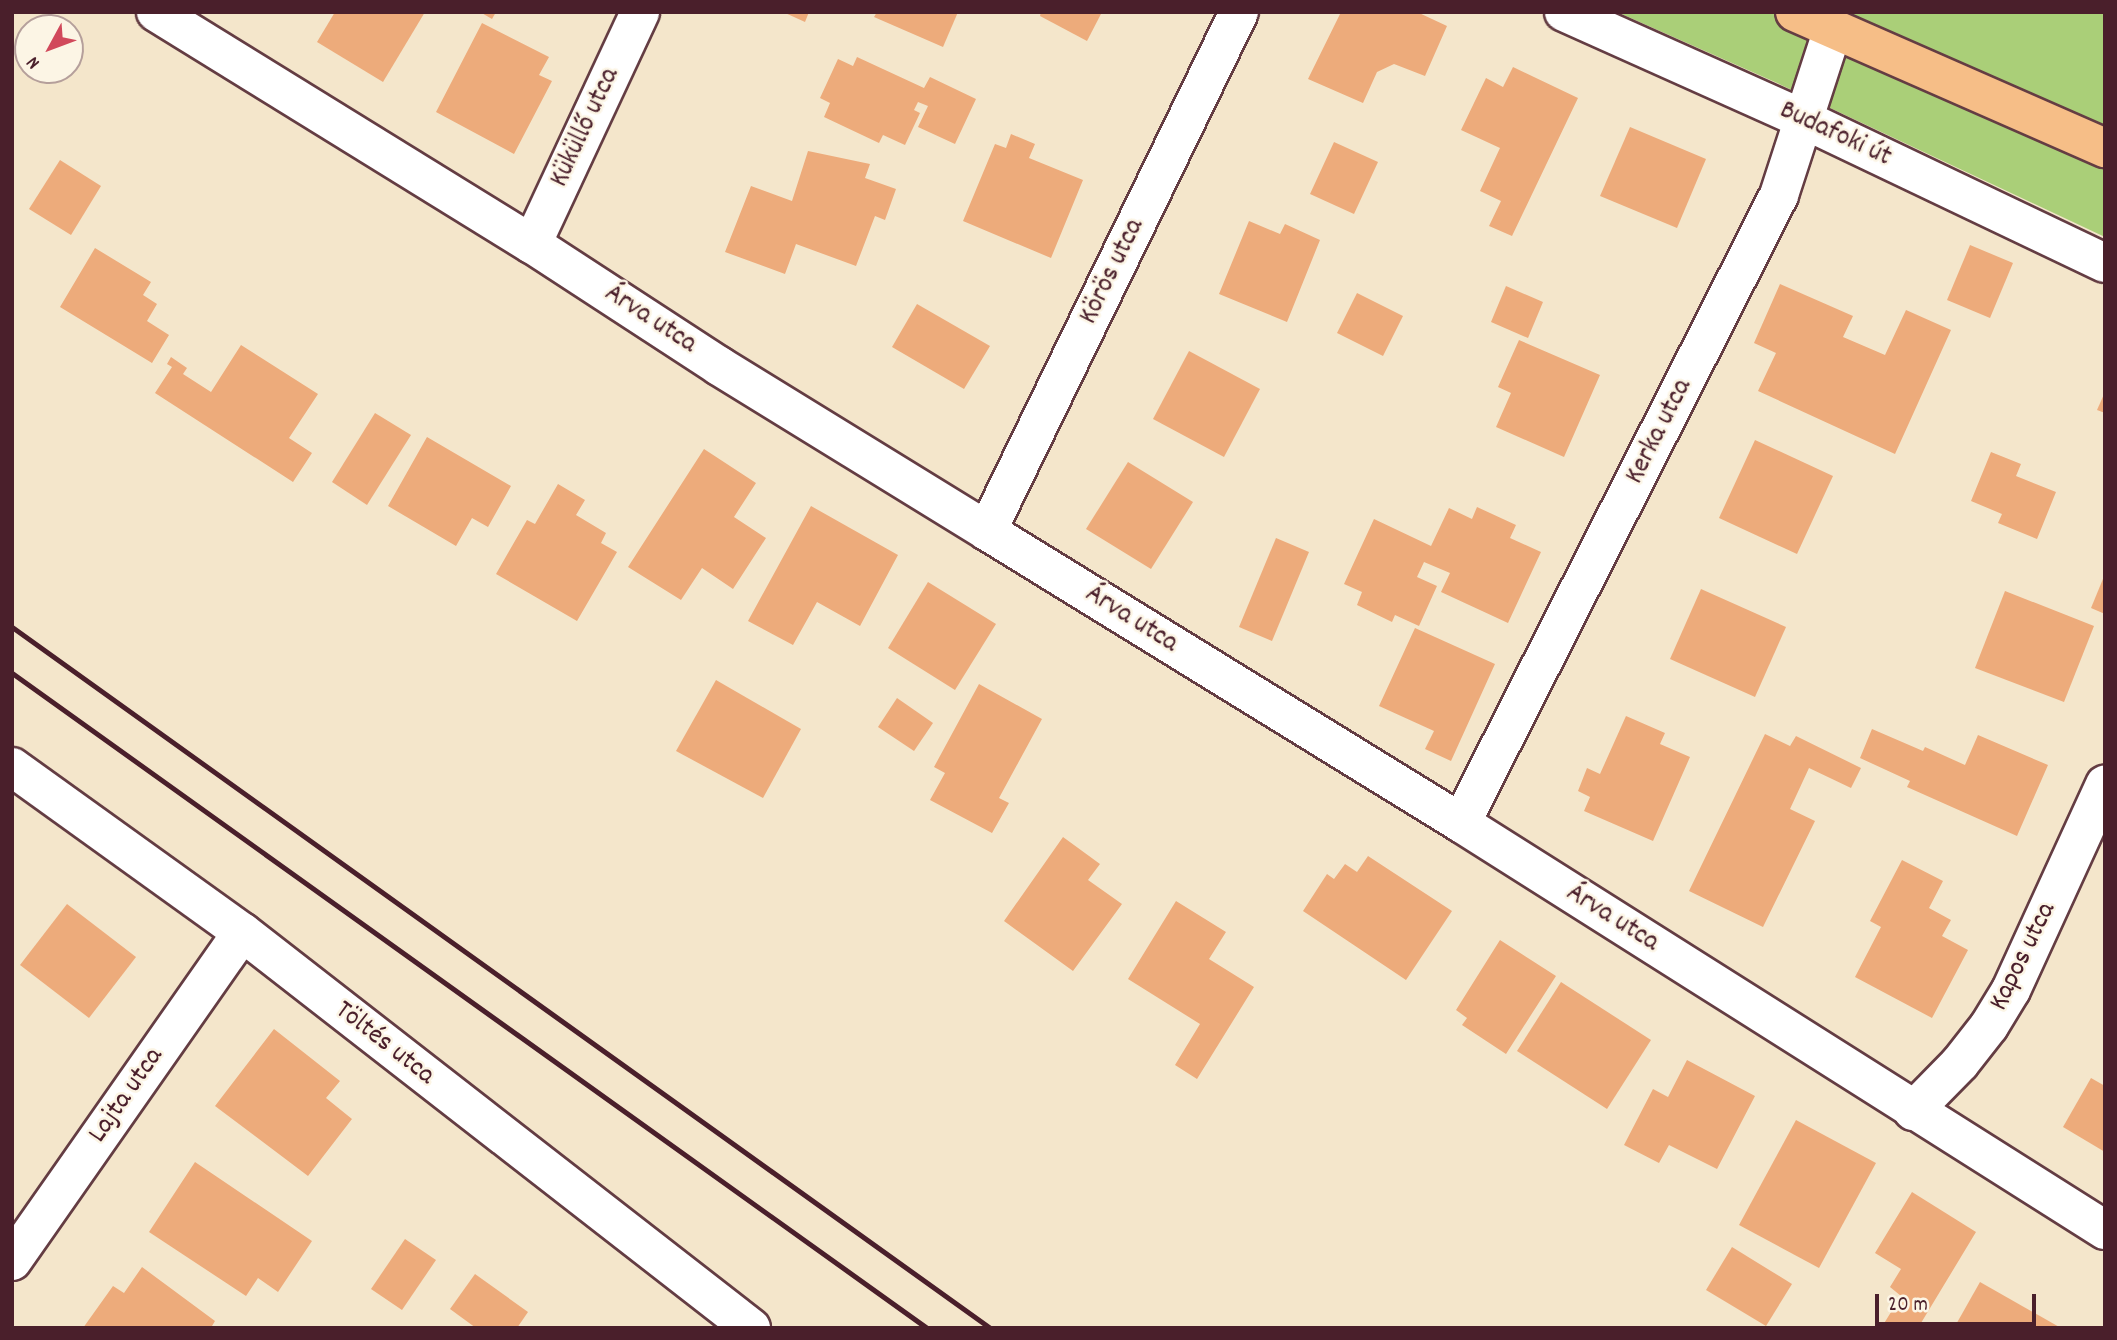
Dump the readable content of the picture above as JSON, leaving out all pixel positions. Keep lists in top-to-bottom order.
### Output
{
  "streets": {
    "street": [
      "Küküllő utca",
      "Budafoki út",
      "Körös utca",
      "Árva utca",
      "Kerka utca",
      "Kapos utca",
      "Töltés utca",
      "Lajta utca"
    ]
  },
  "crossings": [
    ["Küküllő utca", "Árva utca"],
    ["Budafoki út", "Kerka utca"],
    ["Körös utca", "Árva utca"],
    ["Árva utca", "Kerka utca"],
    ["Árva utca", "Kapos utca"],
    ["Töltés utca", "Lajta utca"]
  ],
  "scale_bar": "20 m",
  "north": "bottom left"
}
